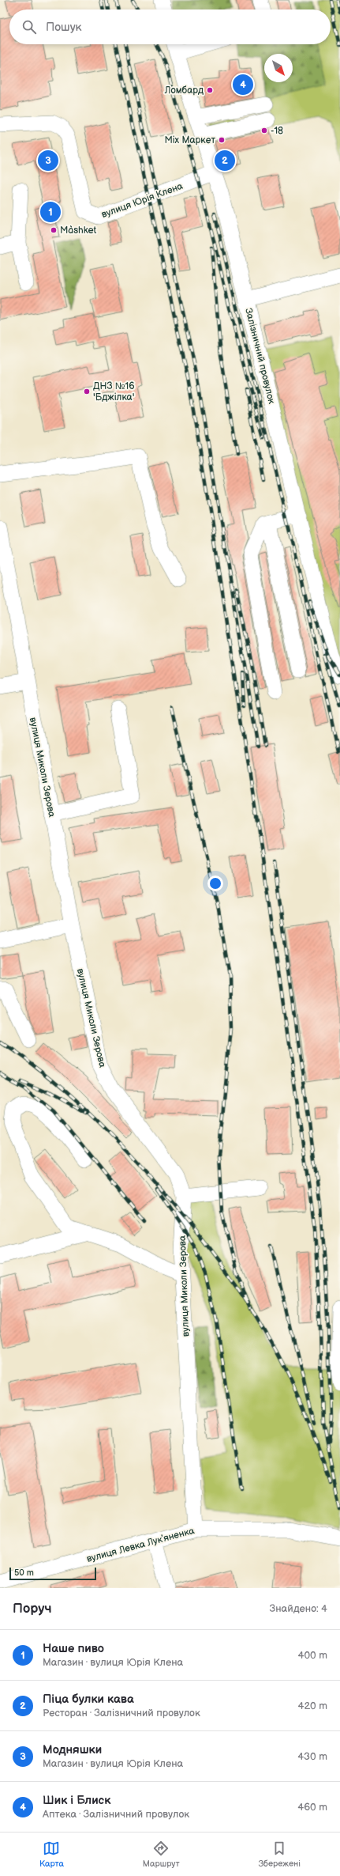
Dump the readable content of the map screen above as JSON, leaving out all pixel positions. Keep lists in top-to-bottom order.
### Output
{
  "streets": {
    "street": [
      "вулиця Юрія Клена",
      "Залізничний провулок",
      "вулиця Миколи Зерова",
      "вулиця Левка Лукʼяненка"
    ]
  },
  "crossings": [
    ["вулиця Юрія Клена", "Залізничний провулок"],
    ["вулиця Миколи Зерова", "вулиця Левка Лукʼяненка"]
  ],
  "places": [
    "Ломбард",
    "-18",
    "Mix Маркет",
    "Màshket",
    "ДНЗ №16 'Бджілка'"
  ],
  "scale_bar": "50 m",
  "north": "bottom right",
  "page": {
    "search": "Пошук",
    "pins": [
      "4",
      "2",
      "3",
      "1"
    ],
    "scale": "50 m",
    "heading": ["Поруч", "Знайдено: 4"],
    "list": [
      {
        "mark": "1",
        "name": "Наше пиво",
        "note": "Магазин · вулиця Юрія Клена",
        "value": "400 m"
      },
      {
        "mark": "2",
        "name": "Піца булки кава",
        "note": "Ресторан · Залізничний провулок",
        "value": "420 m"
      },
      {
        "mark": "3",
        "name": "Модняшки",
        "note": "Магазин · вулиця Юрія Клена",
        "value": "430 m"
      },
      {
        "mark": "4",
        "name": "Шик і Блиск",
        "note": "Аптека · Залізничний провулок",
        "value": "460 m"
      }
    ],
    "nav": ["Карта", "Маршрут", "Збережені"]
  }
}
